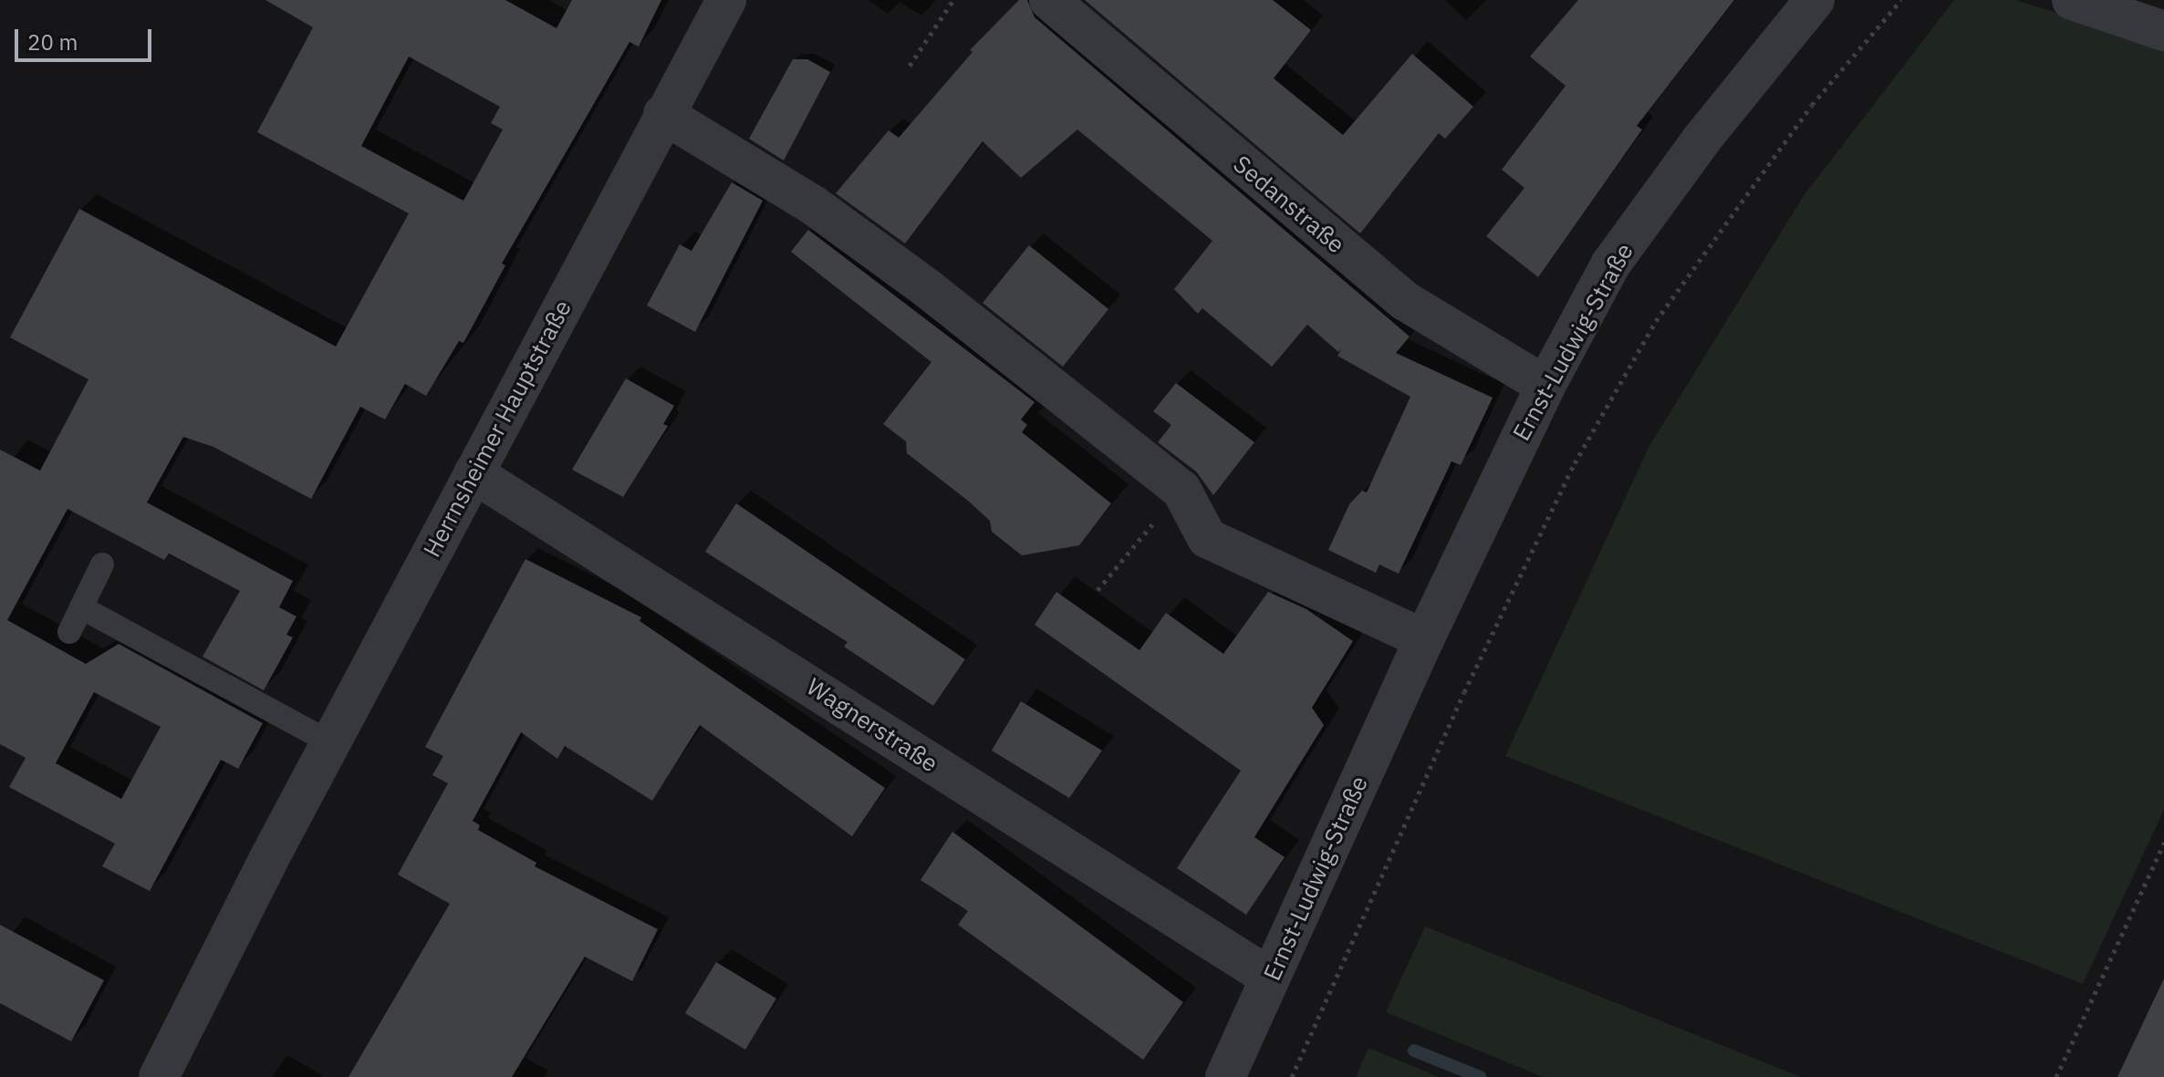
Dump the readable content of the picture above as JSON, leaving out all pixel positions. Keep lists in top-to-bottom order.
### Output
{
  "streets": {
    "street": [
      "Sedanstraße",
      "Ernst-Ludwig-Straße",
      "Herrnsheimer Hauptstraße",
      "Wagnerstraße"
    ]
  },
  "crossings": [
    ["Sedanstraße", "Ernst-Ludwig-Straße"],
    ["Ernst-Ludwig-Straße", "Wagnerstraße"],
    ["Herrnsheimer Hauptstraße", "Wagnerstraße"]
  ],
  "scale_bar": "20 m"
}
